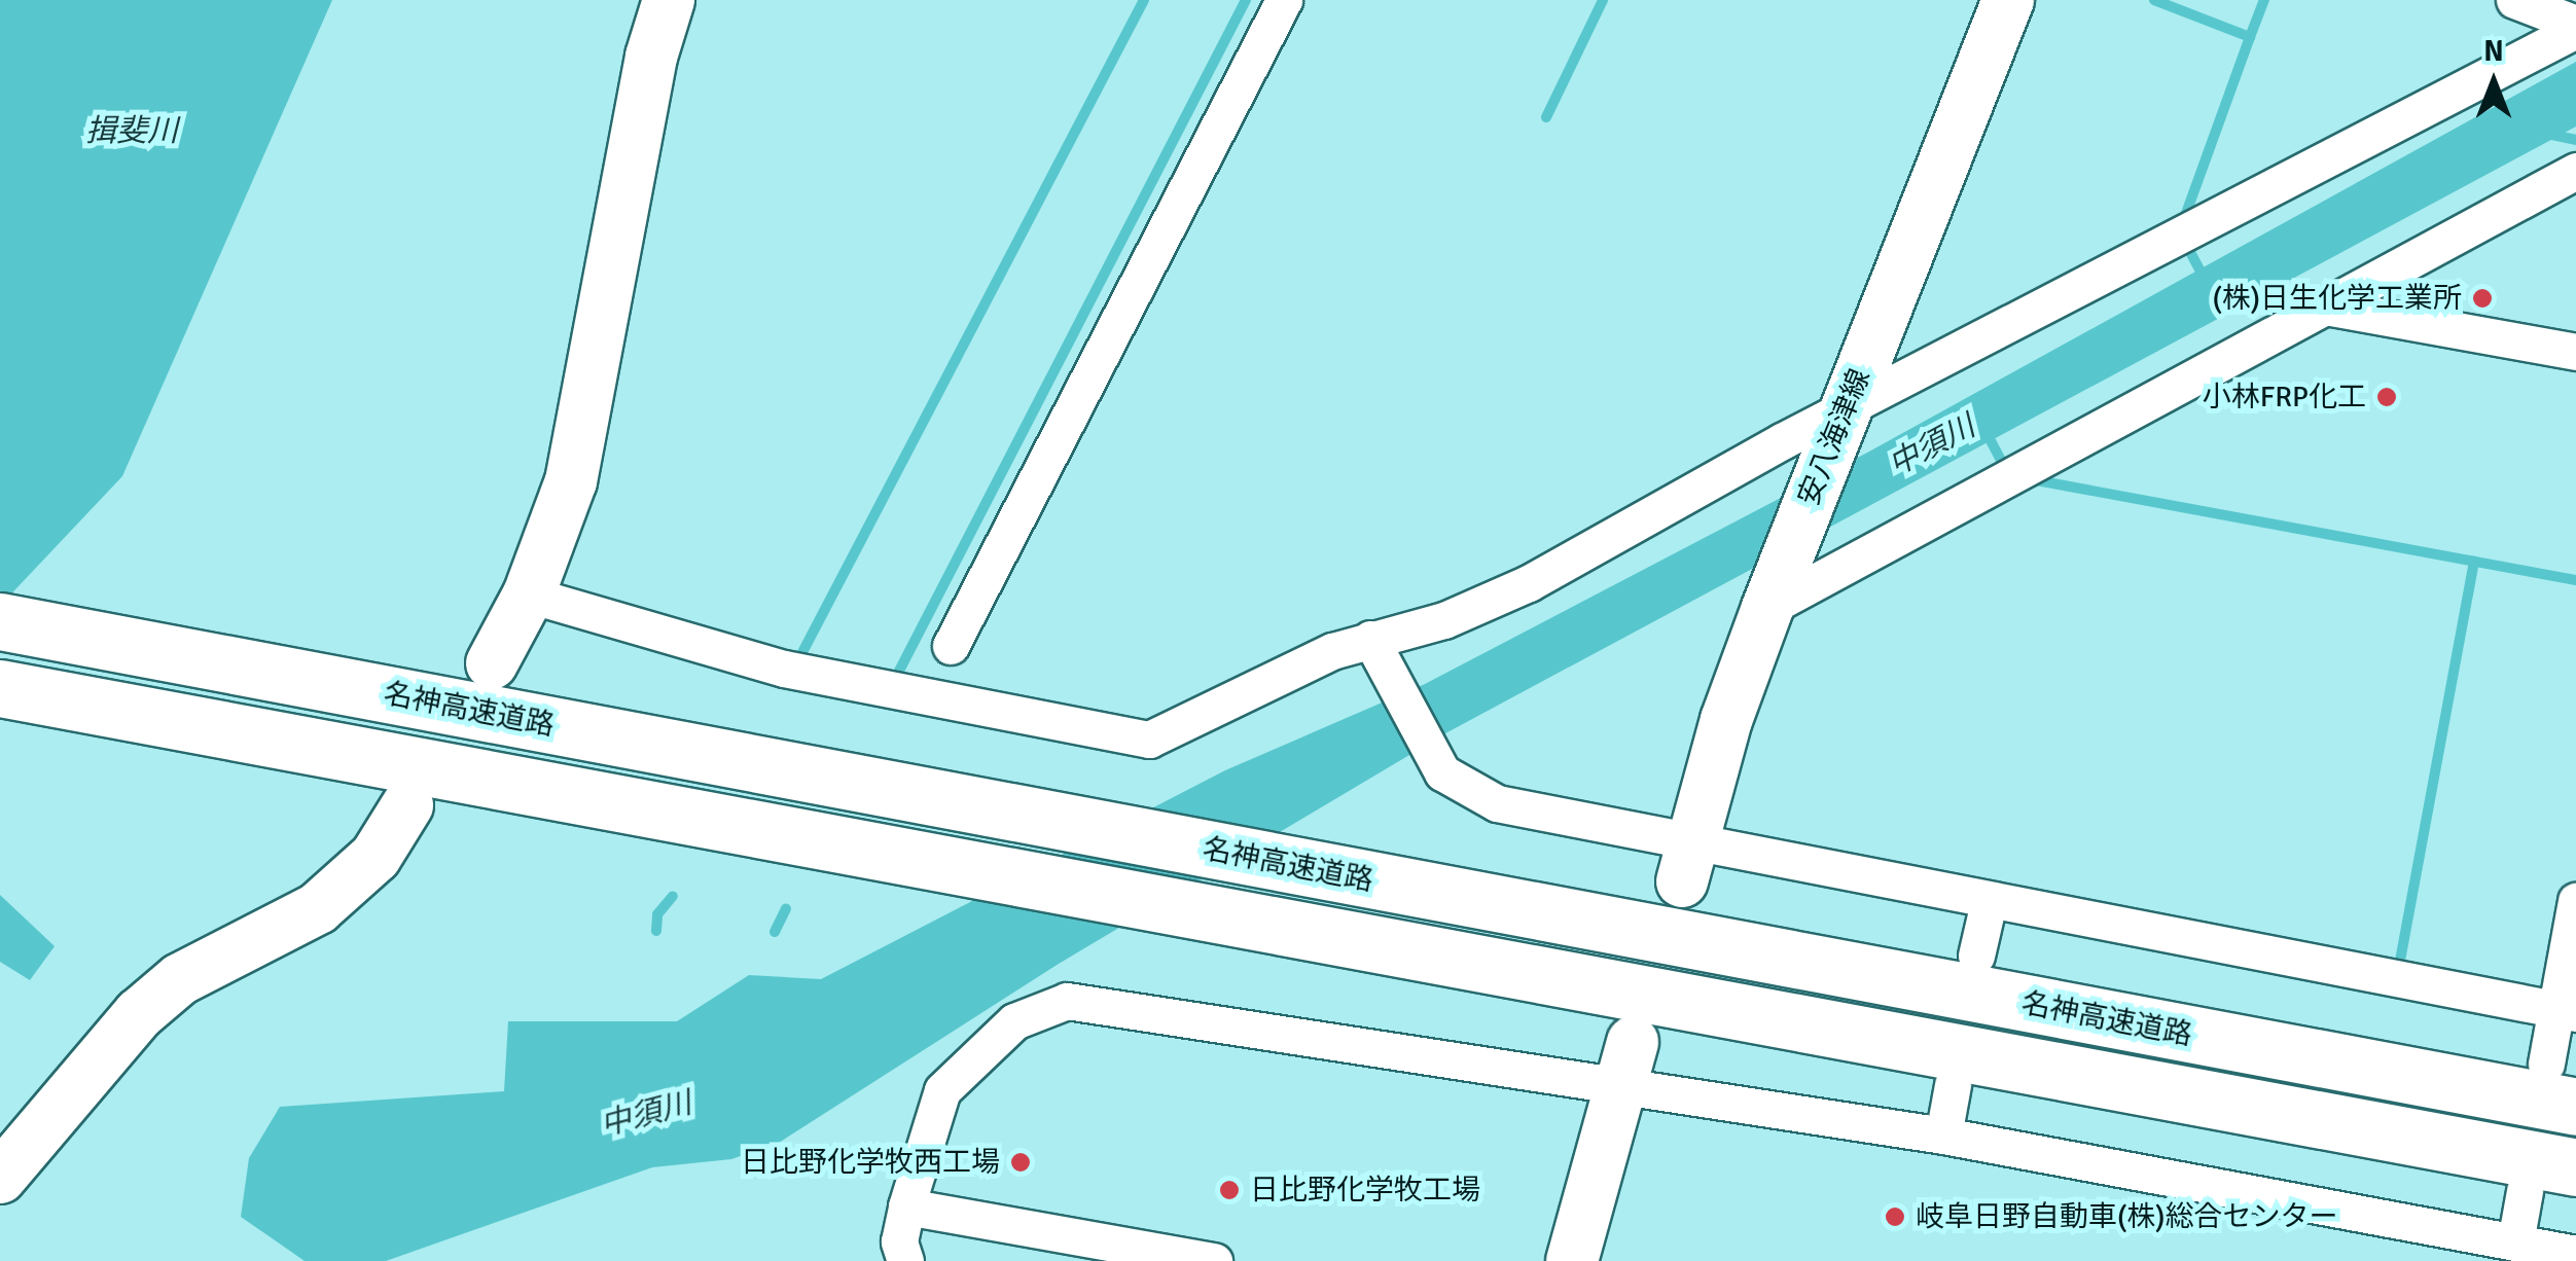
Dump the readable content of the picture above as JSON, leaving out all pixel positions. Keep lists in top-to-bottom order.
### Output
{
  "streets": {
    "highway": ["名神高速道路"],
    "street": ["安八海津線"]
  },
  "water": ["揖斐川", "中須川"],
  "places": [
    "(株)日生化学工業所",
    "小林FRP化工",
    "日比野化学牧西工場",
    "日比野化学牧工場",
    "岐阜日野自動車(株)総合センター"
  ],
  "north": "top"
}
